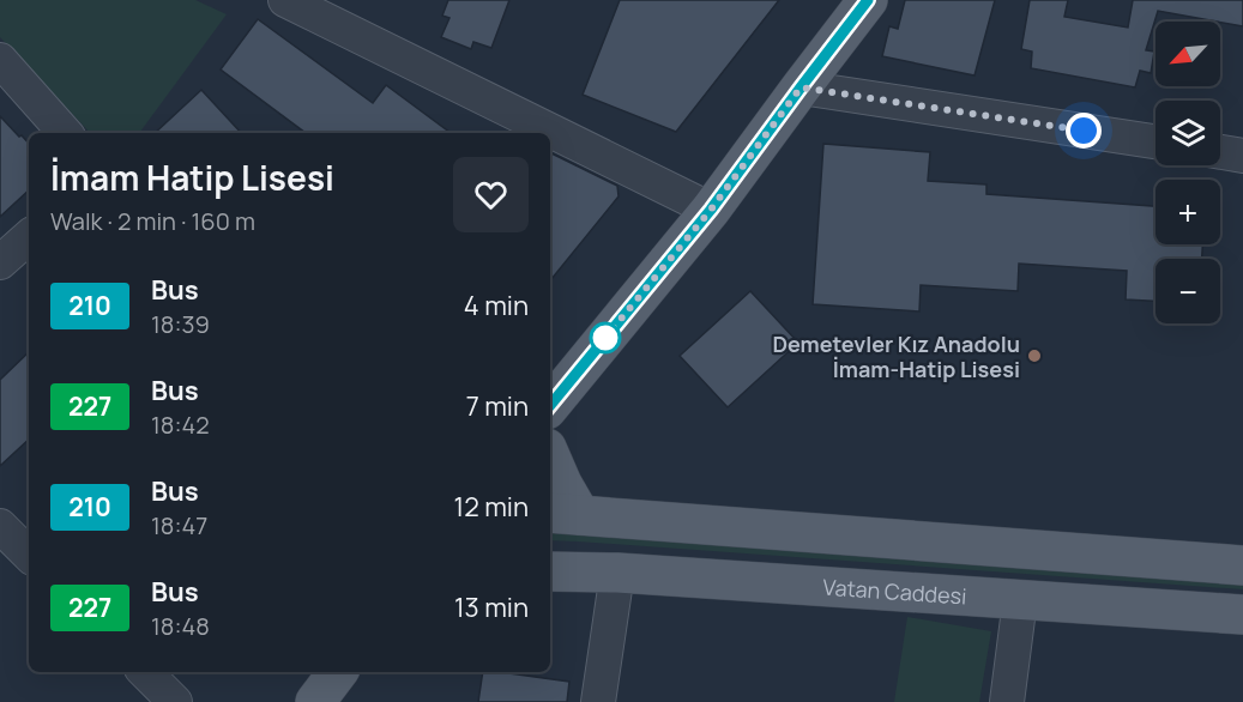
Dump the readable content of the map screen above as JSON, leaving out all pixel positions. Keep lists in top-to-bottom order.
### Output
{
  "streets": {
    "main road": ["Vatan Caddesi"]
  },
  "places": ["Demetevler Kız Anadolu İmam-Hatip Lisesi"],
  "lines": ["bus line 210"],
  "north": "bottom left",
  "page": {
    "map_buttons": ["+", "−"],
    "heading": ["İmam Hatip Lisesi", "Walk · 2 min · 160 m"],
    "list": [
      {
        "mark": "210",
        "name": "Bus",
        "note": "18:39",
        "value": "4 min"
      },
      {
        "mark": "227",
        "name": "Bus",
        "note": "18:42",
        "value": "7 min"
      },
      {
        "mark": "210",
        "name": "Bus",
        "note": "18:47",
        "value": "12 min"
      },
      {
        "mark": "227",
        "name": "Bus",
        "note": "18:48",
        "value": "13 min"
      }
    ]
  }
}
